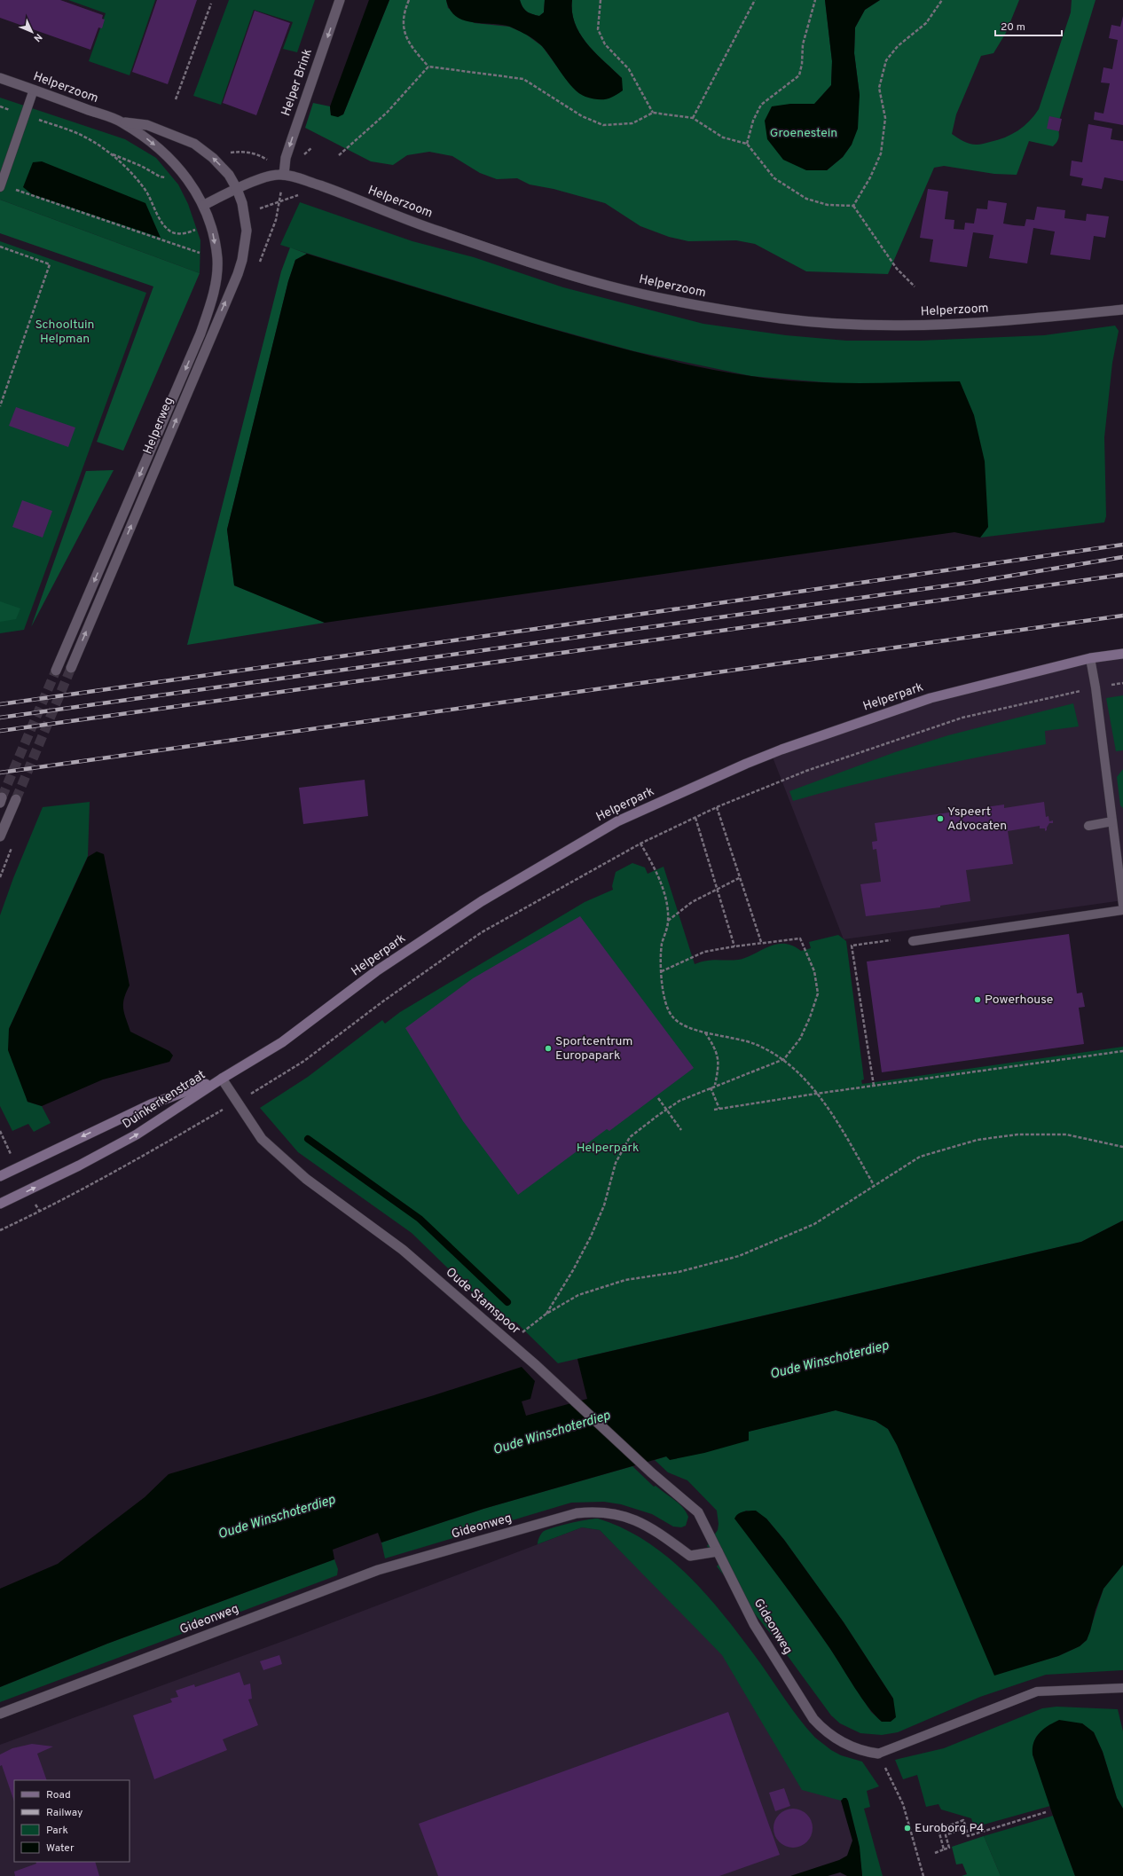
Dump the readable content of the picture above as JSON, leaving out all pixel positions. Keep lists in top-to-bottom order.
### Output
{
  "streets": {
    "main road": ["Helperpark", "Duinkerkenstraat"],
    "street": [
      "Helper Brink",
      "Helperzoom",
      "Helperweg",
      "Oude Stamspoor",
      "Gideonweg"
    ]
  },
  "crossings": [
    ["Helper Brink", "Helperzoom"],
    ["Helperzoom", "Helperweg"],
    ["Helperpark", "Duinkerkenstraat"],
    ["Helperpark", "Oude Stamspoor"],
    ["Duinkerkenstraat", "Oude Stamspoor"],
    ["Oude Stamspoor", "Gideonweg"]
  ],
  "one_way": ["Helper Brink"],
  "water": ["Oude Winschoterdiep"],
  "parks": ["Groenestein", "Schooltuin Helpman", "Helperpark"],
  "places": [
    "Yspeert Advocaten",
    "Powerhouse",
    "Sportcentrum Europapark",
    "Euroborg P4"
  ],
  "legend": [
    "Road",
    "Railway",
    "Park",
    "Water"
  ],
  "scale_bar": "20 m",
  "north": "bottom right"
}
